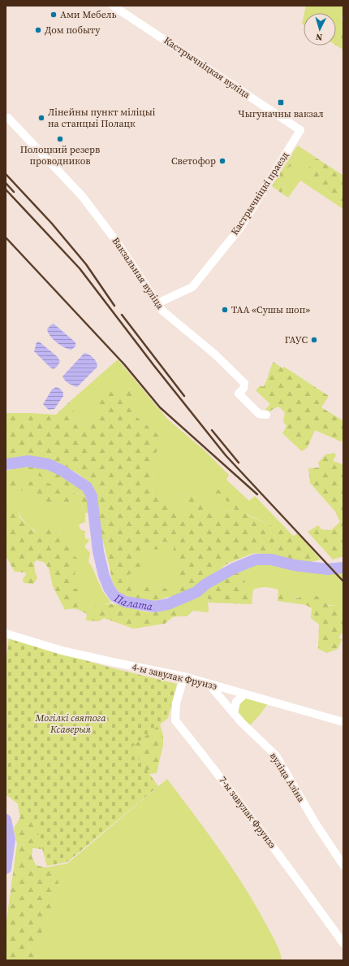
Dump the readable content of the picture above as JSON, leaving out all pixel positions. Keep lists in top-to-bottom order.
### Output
{
  "streets": {
    "street": [
      "Кастрычніцкая вуліца",
      "Кастрычніцкі праезд",
      "Вакзальная вуліца",
      "4-ы завулак Фрунзэ",
      "вуліца Азіна",
      "7-ы завулак Фрунзэ"
    ]
  },
  "crossings": [
    ["Кастрычніцкая вуліца", "Кастрычніцкі праезд"],
    ["Кастрычніцкі праезд", "Вакзальная вуліца"],
    ["4-ы завулак Фрунзэ", "вуліца Азіна"],
    ["4-ы завулак Фрунзэ", "7-ы завулак Фрунзэ"]
  ],
  "water": ["Палата"],
  "parks": ["Могілкі святога Ксаверыя"],
  "places": {
    "other": [
      "Ами Мебель",
      "Дом побыту",
      "Лінейны пункт міліцыі на станцыі Полацк",
      "Полоцкий резерв проводников",
      "Светофор",
      "ТАА «Сушы шоп»",
      "ГАУС"
    ],
    "transit": ["Чыгуначны вакзал"]
  },
  "north": "bottom"
}
